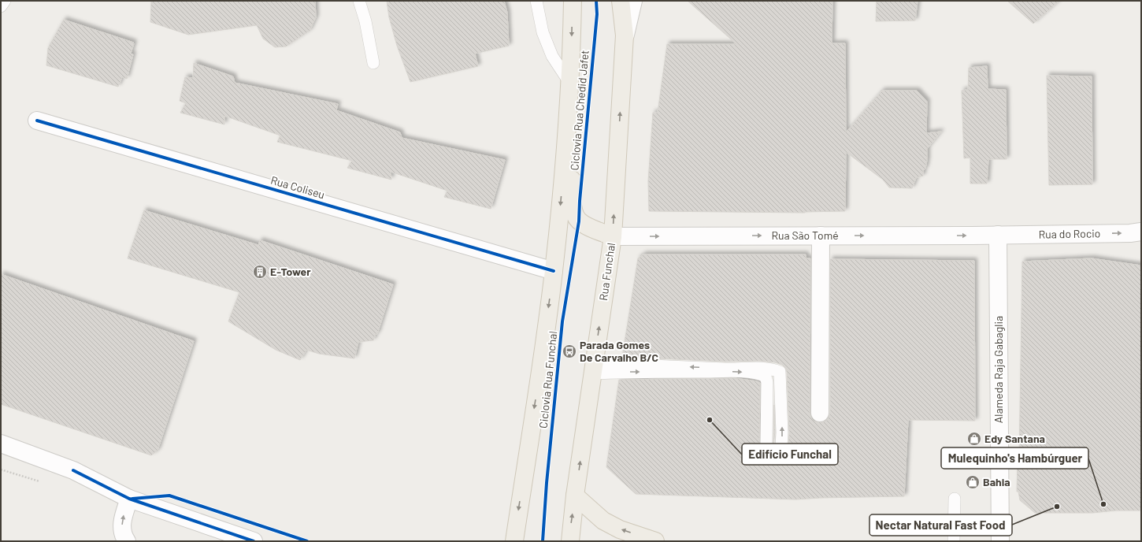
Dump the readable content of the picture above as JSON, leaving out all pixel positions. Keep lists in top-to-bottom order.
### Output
{
  "streets": {
    "main road": ["Rua Funchal"],
    "street": [
      "Rua Coliseu",
      "Rua do Rocio",
      "Rua São Tomé",
      "Alameda Raja Gabaglia"
    ],
    "cycle path": ["Ciclovia Rua Chedid Jafet"]
  },
  "crossings": [
    ["Rua do Rocio", "Rua São Tomé"],
    ["Rua do Rocio", "Alameda Raja Gabaglia"],
    ["Rua São Tomé", "Rua Funchal"],
    ["Rua São Tomé", "Alameda Raja Gabaglia"]
  ],
  "one_way": ["Rua do Rocio", "Rua São Tomé", "Rua Funchal"],
  "places": {
    "building": ["E-Tower"],
    "bus stop": ["Parada Gomes De Carvalho B/C"],
    "other": ["Edifício Funchal", "Mulequinho's Hambúrguer", "Nectar Natural Fast Food"],
    "shop": ["Edy Santana", "Bahia"]
  }
}
